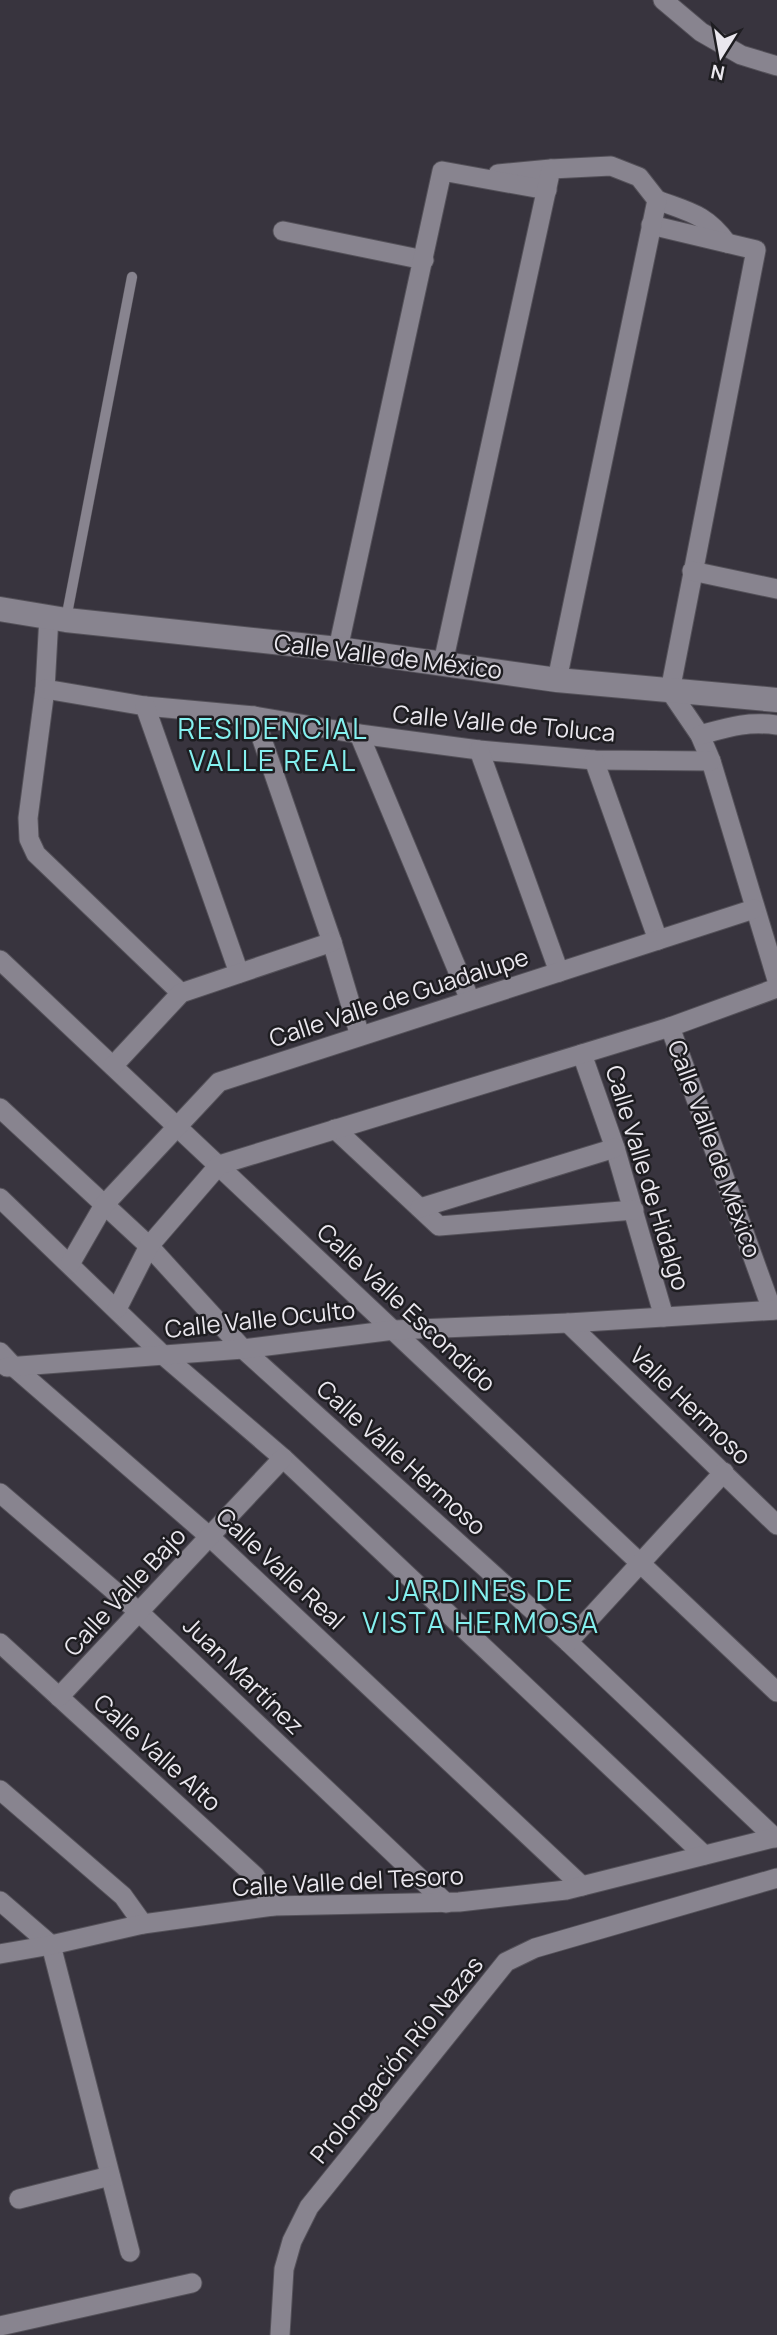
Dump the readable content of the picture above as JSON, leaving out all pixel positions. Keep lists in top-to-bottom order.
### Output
{
  "streets": {
    "street": [
      "Calle Valle de México",
      "Calle Valle de Toluca",
      "Calle Valle de Guadalupe",
      "Calle Valle de Hidalgo",
      "Calle Valle Escondido",
      "Calle Valle Oculto",
      "Valle Hermoso",
      "Calle Valle Hermoso",
      "Calle Valle Real",
      "Calle Valle Bajo",
      "Juan Martínez",
      "Calle Valle Alto",
      "Calle Valle del Tesoro",
      "Prolongación Río Nazas"
    ]
  },
  "crossings": [
    ["Calle Valle de México", "Calle Valle Oculto"],
    ["Calle Valle de Guadalupe", "Calle Valle Escondido"],
    ["Calle Valle de Guadalupe", "Calle Valle Hermoso"],
    ["Calle Valle de Hidalgo", "Calle Valle Oculto"],
    ["Calle Valle Escondido", "Calle Valle Oculto"],
    ["Calle Valle Oculto", "Valle Hermoso"],
    ["Calle Valle Oculto", "Calle Valle Hermoso"],
    ["Calle Valle Oculto", "Calle Valle Real"],
    ["Calle Valle Hermoso", "Calle Valle del Tesoro"],
    ["Calle Valle Real", "Calle Valle Bajo"],
    ["Calle Valle Real", "Calle Valle del Tesoro"],
    ["Calle Valle Bajo", "Juan Martínez"],
    ["Calle Valle Bajo", "Calle Valle Alto"],
    ["Juan Martínez", "Calle Valle del Tesoro"],
    ["Calle Valle Alto", "Calle Valle del Tesoro"]
  ],
  "districts": ["RESIDENCIAL VALLE REAL", "JARDINES DE VISTA HERMOSA"],
  "north": "bottom"
}
